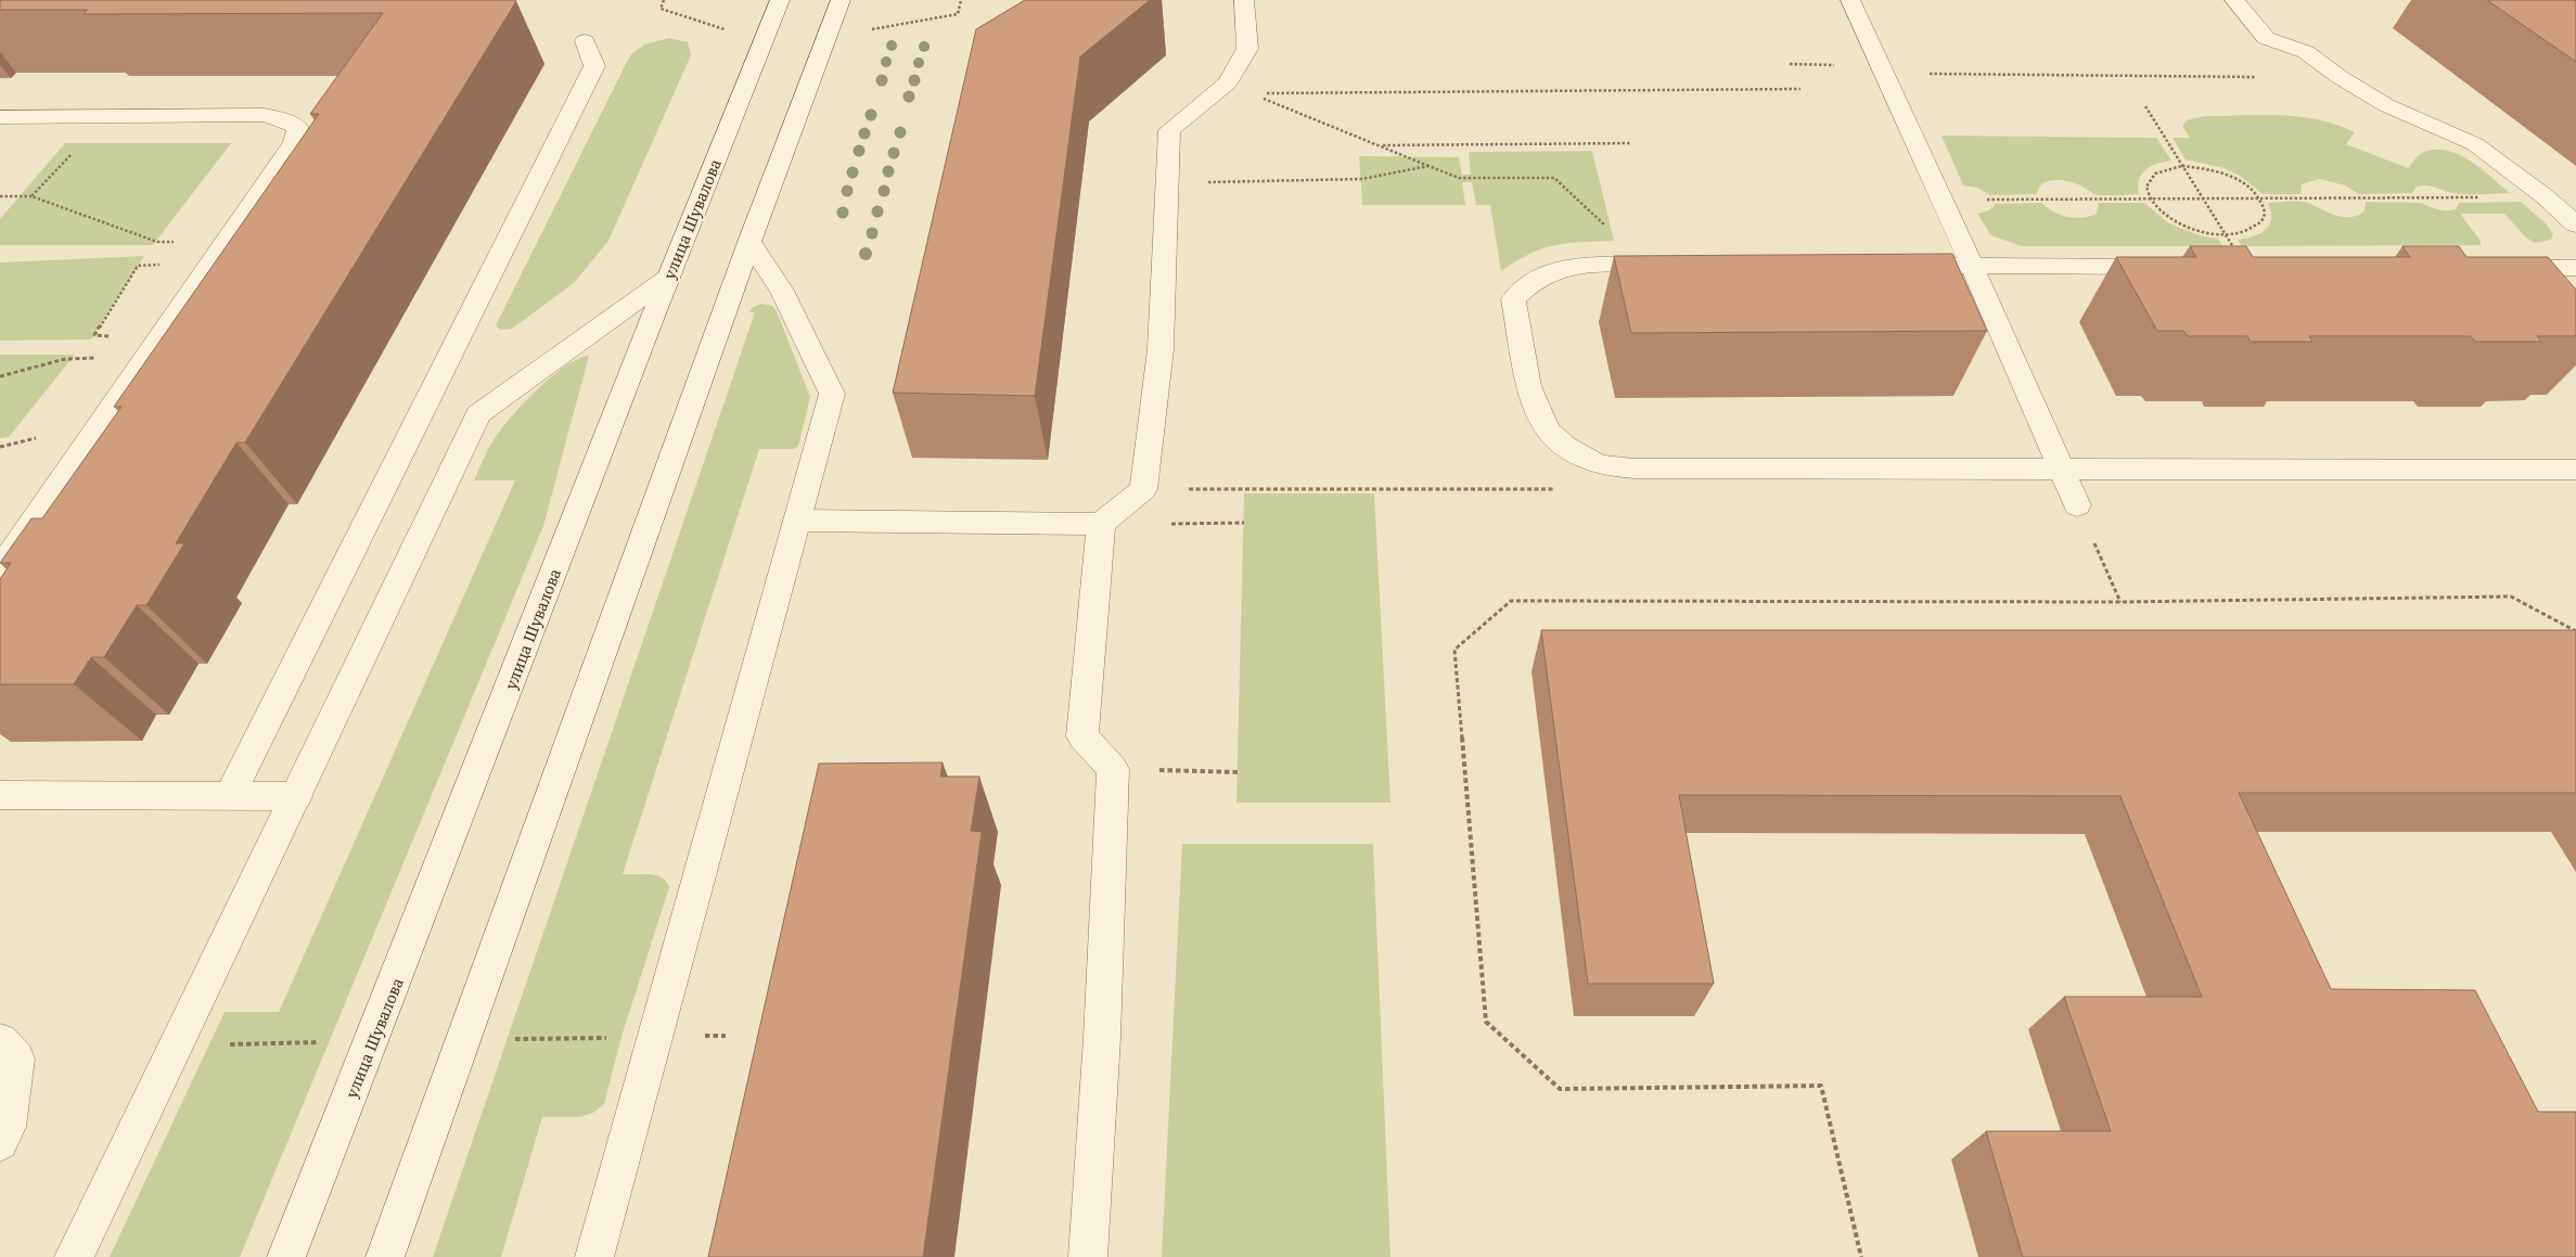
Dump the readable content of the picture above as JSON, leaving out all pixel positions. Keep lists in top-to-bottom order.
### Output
{
  "streets": {
    "street": ["улица Шувалова"]
  }
}
